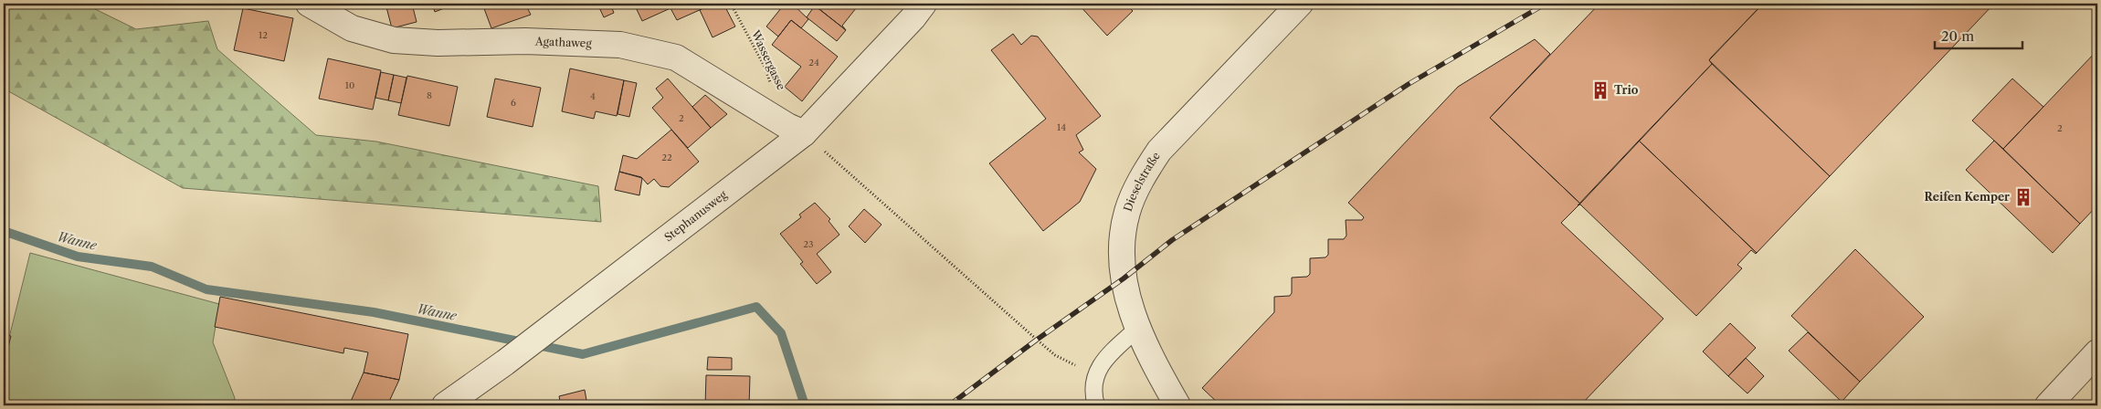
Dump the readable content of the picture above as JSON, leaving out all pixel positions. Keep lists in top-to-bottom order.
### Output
{
  "streets": {
    "street": ["Agathaweg", "Dieselstraße", "Stephanusweg"],
    "path": ["Wassergasse"]
  },
  "crossings": [
    ["Agathaweg", "Stephanusweg"]
  ],
  "water": ["Wanne"],
  "places": {
    "building": ["Trio", "Reifen Kemper"]
  },
  "house_numbers": [
    "12",
    "24",
    "10",
    "8",
    "4",
    "6",
    "2",
    "14",
    "2",
    "22",
    "23"
  ],
  "scale_bar": "20 m"
}
